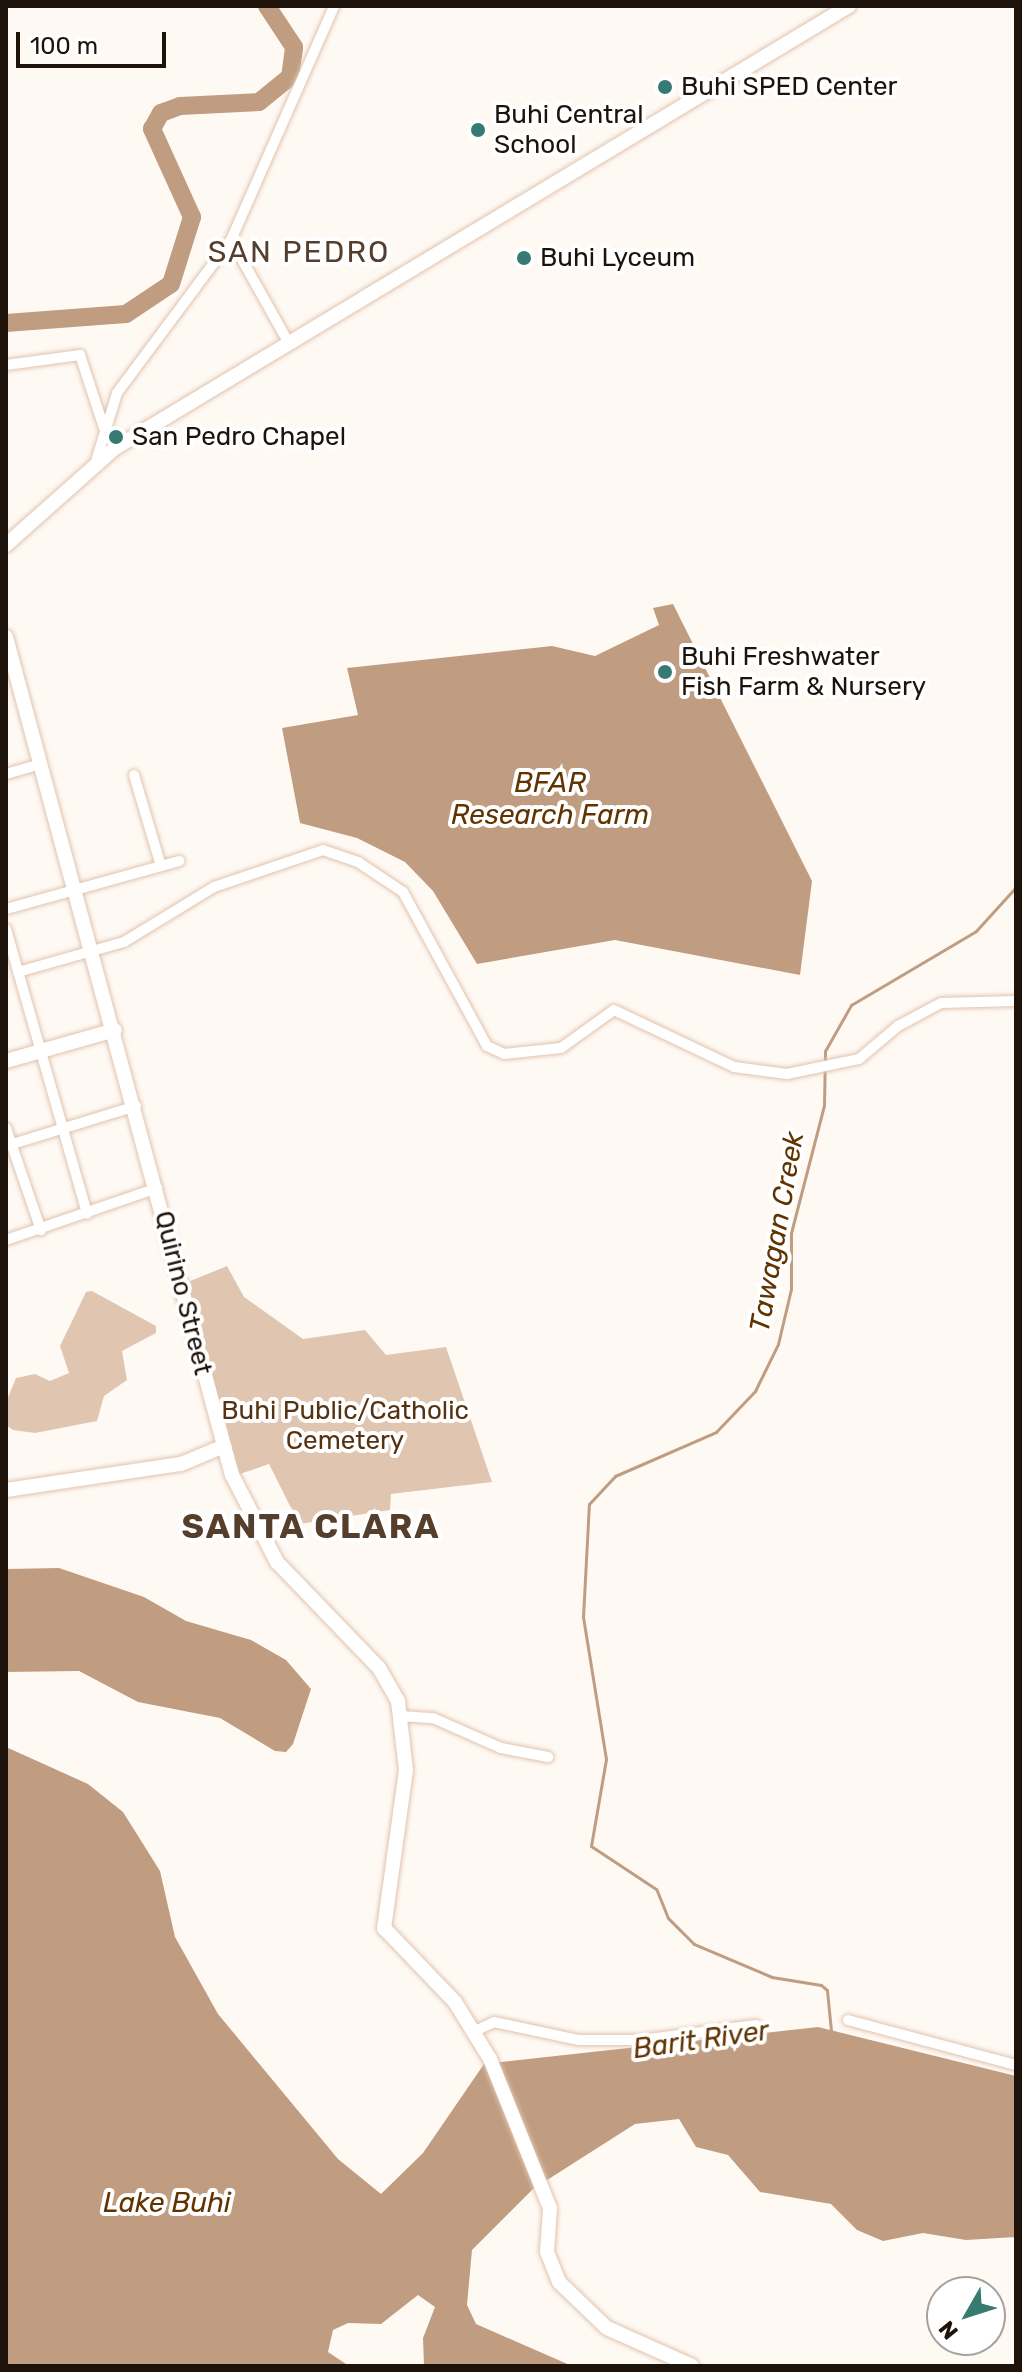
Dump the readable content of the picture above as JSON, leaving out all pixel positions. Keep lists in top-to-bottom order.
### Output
{
  "streets": {
    "main road": ["Quirino Street"]
  },
  "districts": ["SAN PEDRO", "SANTA CLARA"],
  "water": [
    "BFAR Research Farm",
    "Tawagan Creek",
    "Barit River",
    "Lake Buhi"
  ],
  "parks": ["Buhi Public/Catholic Cemetery"],
  "places": [
    "Buhi SPED Center",
    "Buhi Central School",
    "Buhi Lyceum",
    "San Pedro Chapel",
    "Buhi Freshwater Fish Farm & Nursery"
  ],
  "scale_bar": "100 m",
  "north": "bottom left"
}
